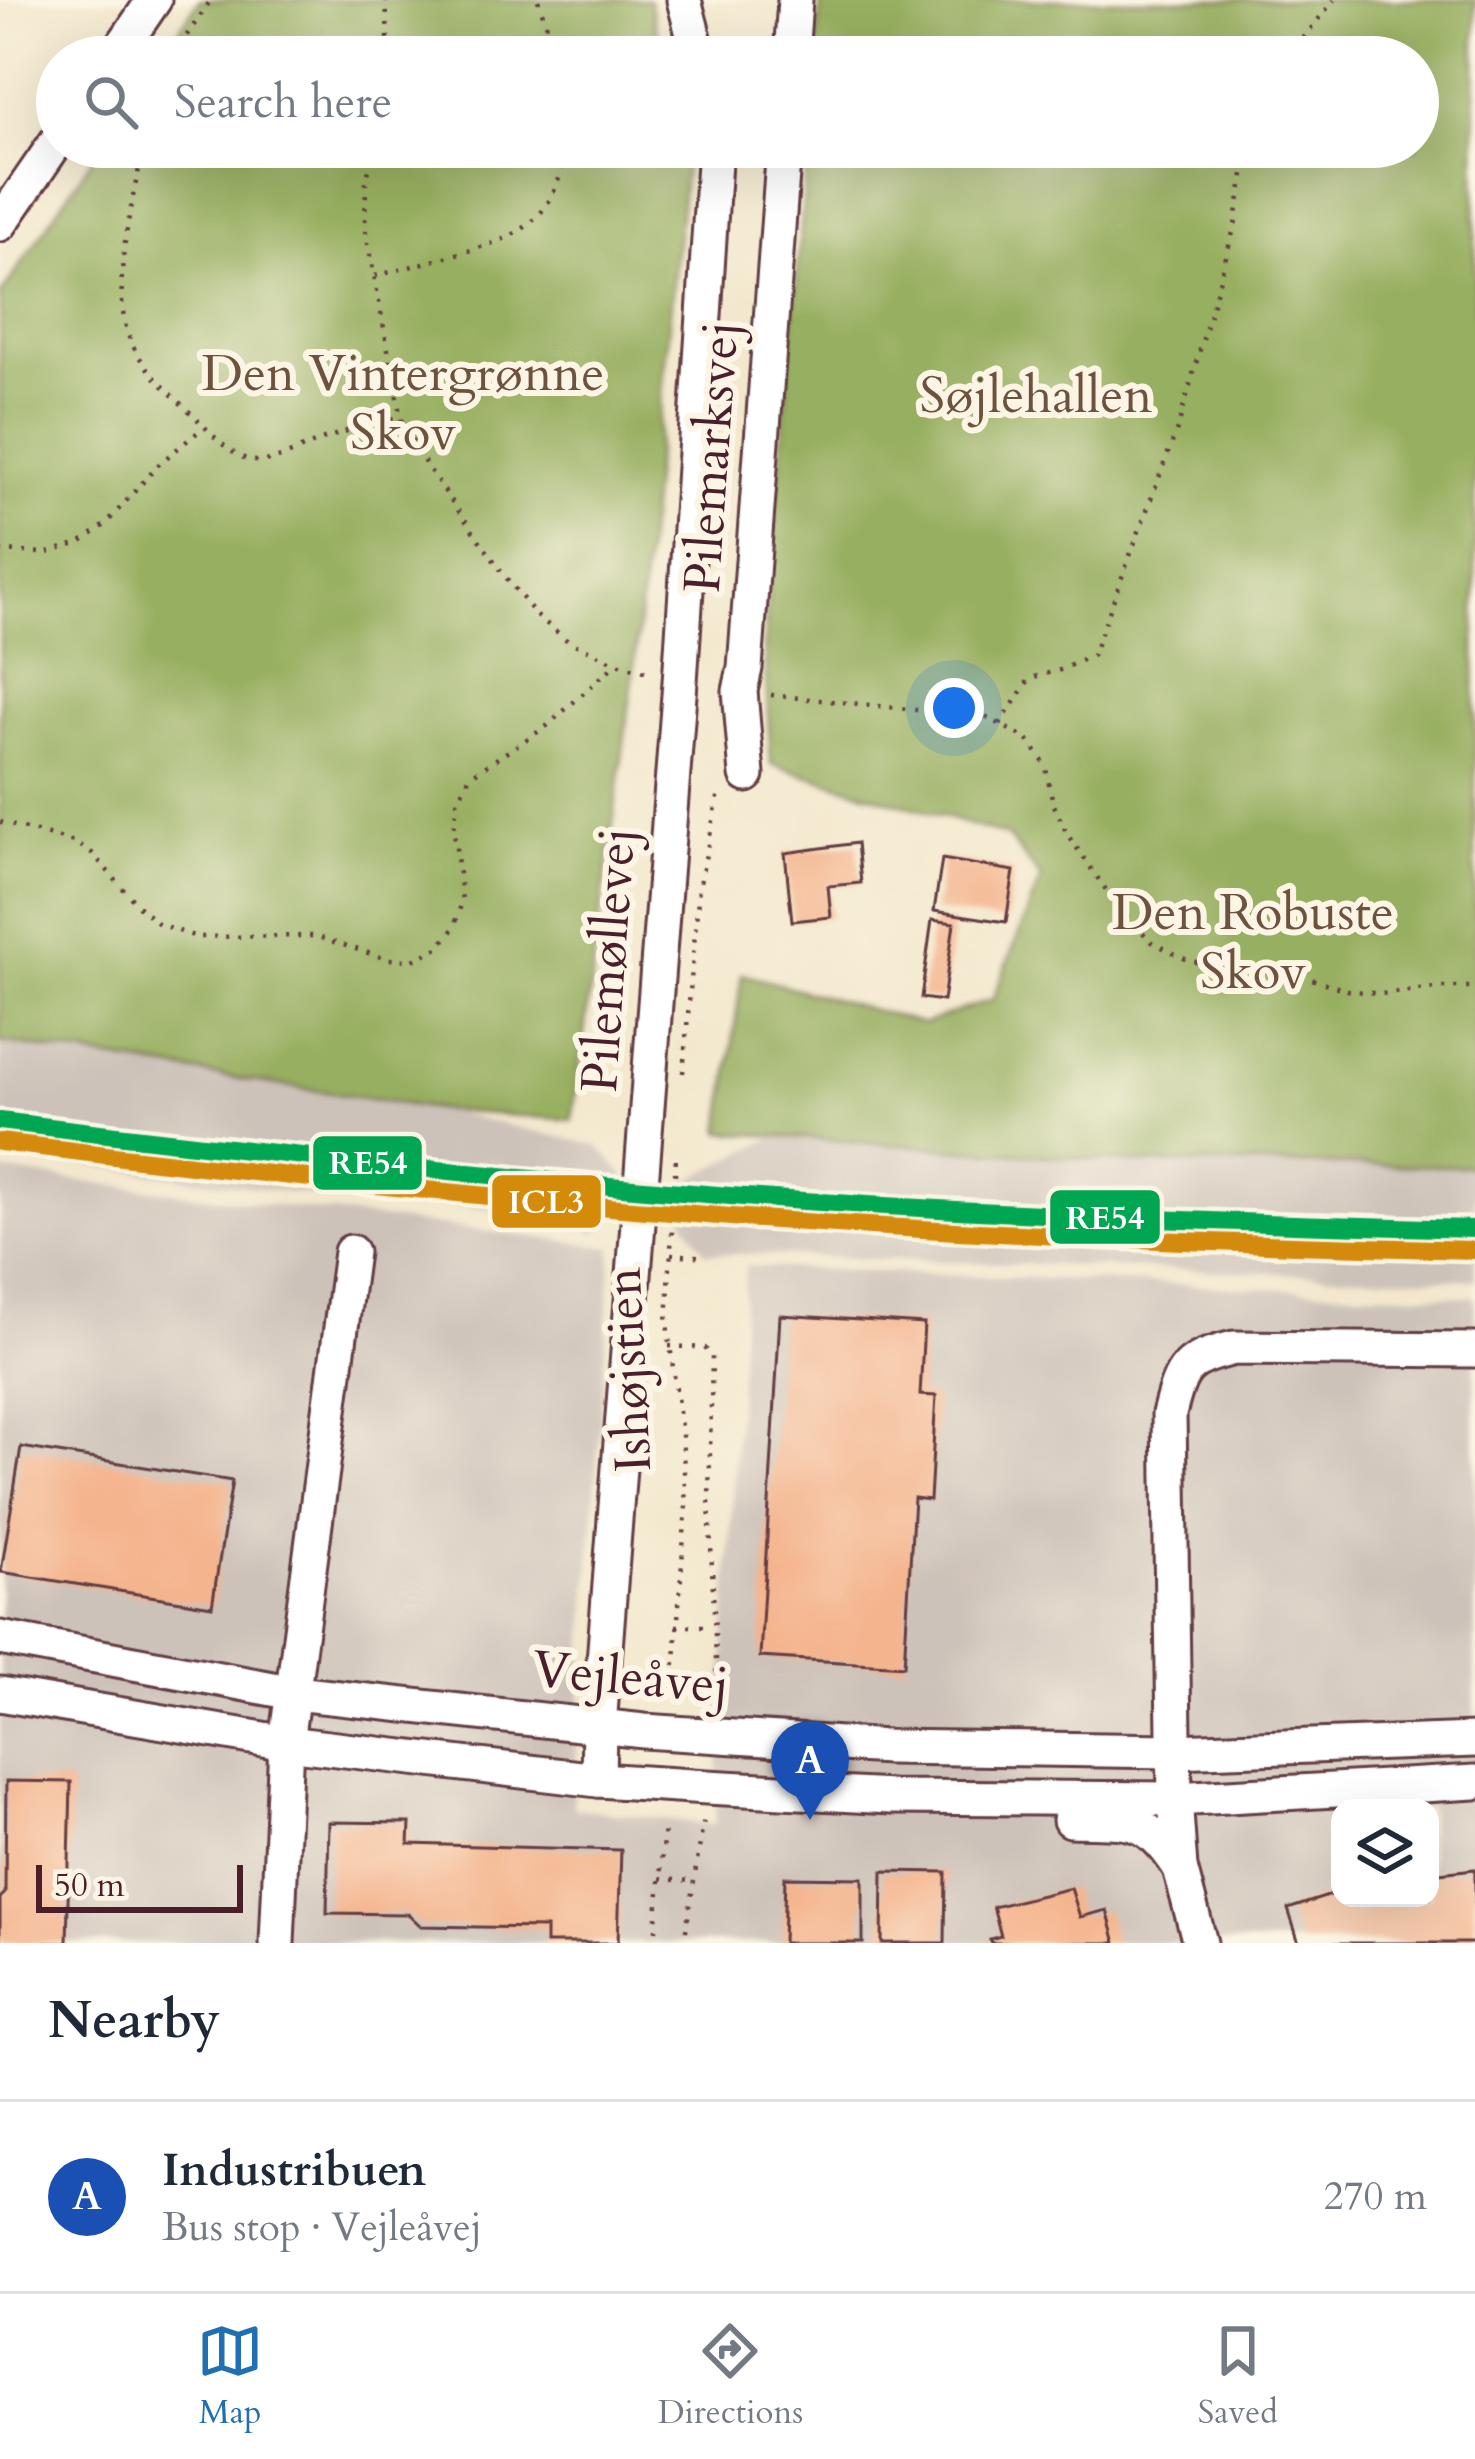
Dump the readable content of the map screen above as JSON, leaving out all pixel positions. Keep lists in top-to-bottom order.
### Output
{
  "streets": {
    "street": ["Pilemarksvej", "Pilemøllevej", "Vejleåvej"],
    "path": ["Ishøjstien"]
  },
  "crossings": [
    ["Pilemøllevej", "Vejleåvej"]
  ],
  "parks": ["Den Vintergrønne Skov", "Søjlehallen", "Den Robuste Skov"],
  "lines": ["transit line RE54", "transit line ICL3"],
  "scale_bar": "50 m",
  "page": {
    "search": "Search here",
    "pins": "A",
    "scale": "50 m",
    "heading": "Nearby",
    "list": [
      {
        "mark": "A",
        "name": "Industribuen",
        "note": "Bus stop · Vejleåvej",
        "value": "270 m"
      }
    ],
    "nav": ["Map", "Directions", "Saved"]
  }
}
